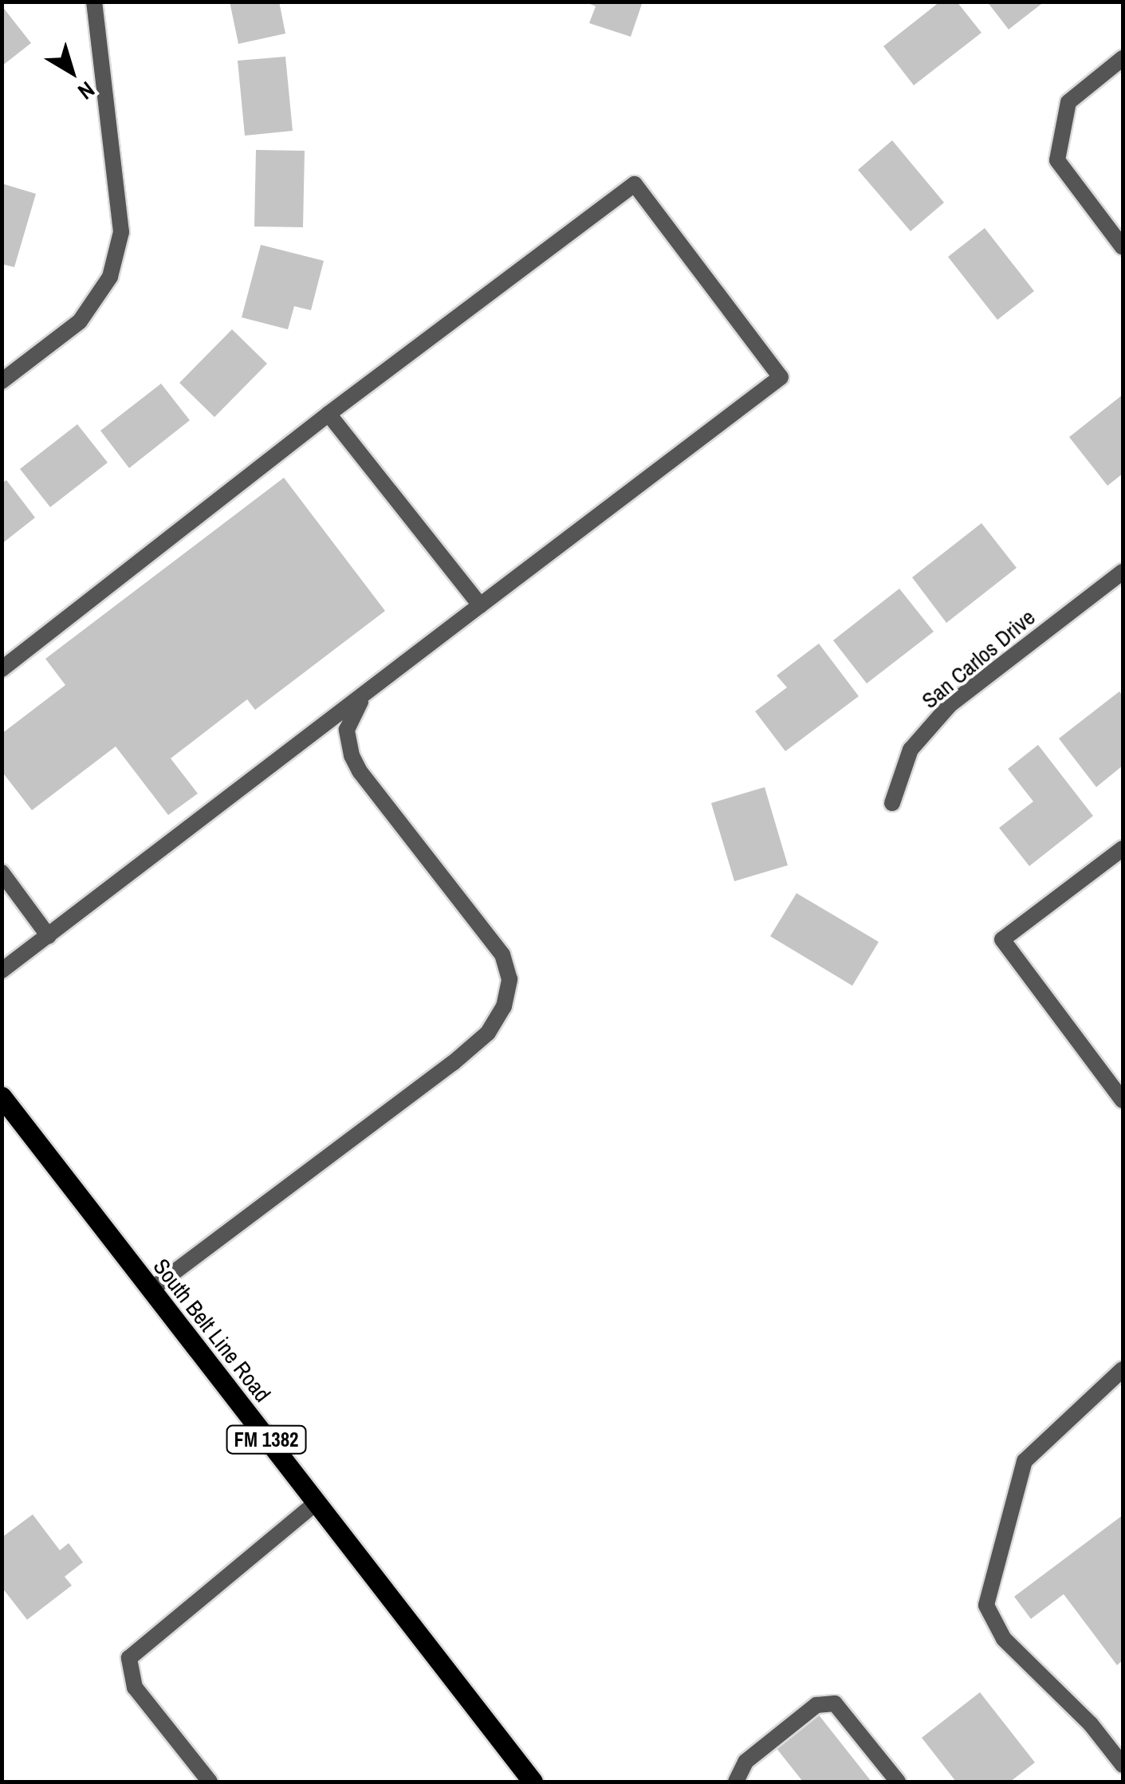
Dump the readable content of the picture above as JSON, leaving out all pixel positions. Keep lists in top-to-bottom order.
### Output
{
  "streets": {
    "main road": ["South Belt Line Road", "FM 1382"],
    "street": ["San Carlos Drive"]
  },
  "north": "bottom right"
}
